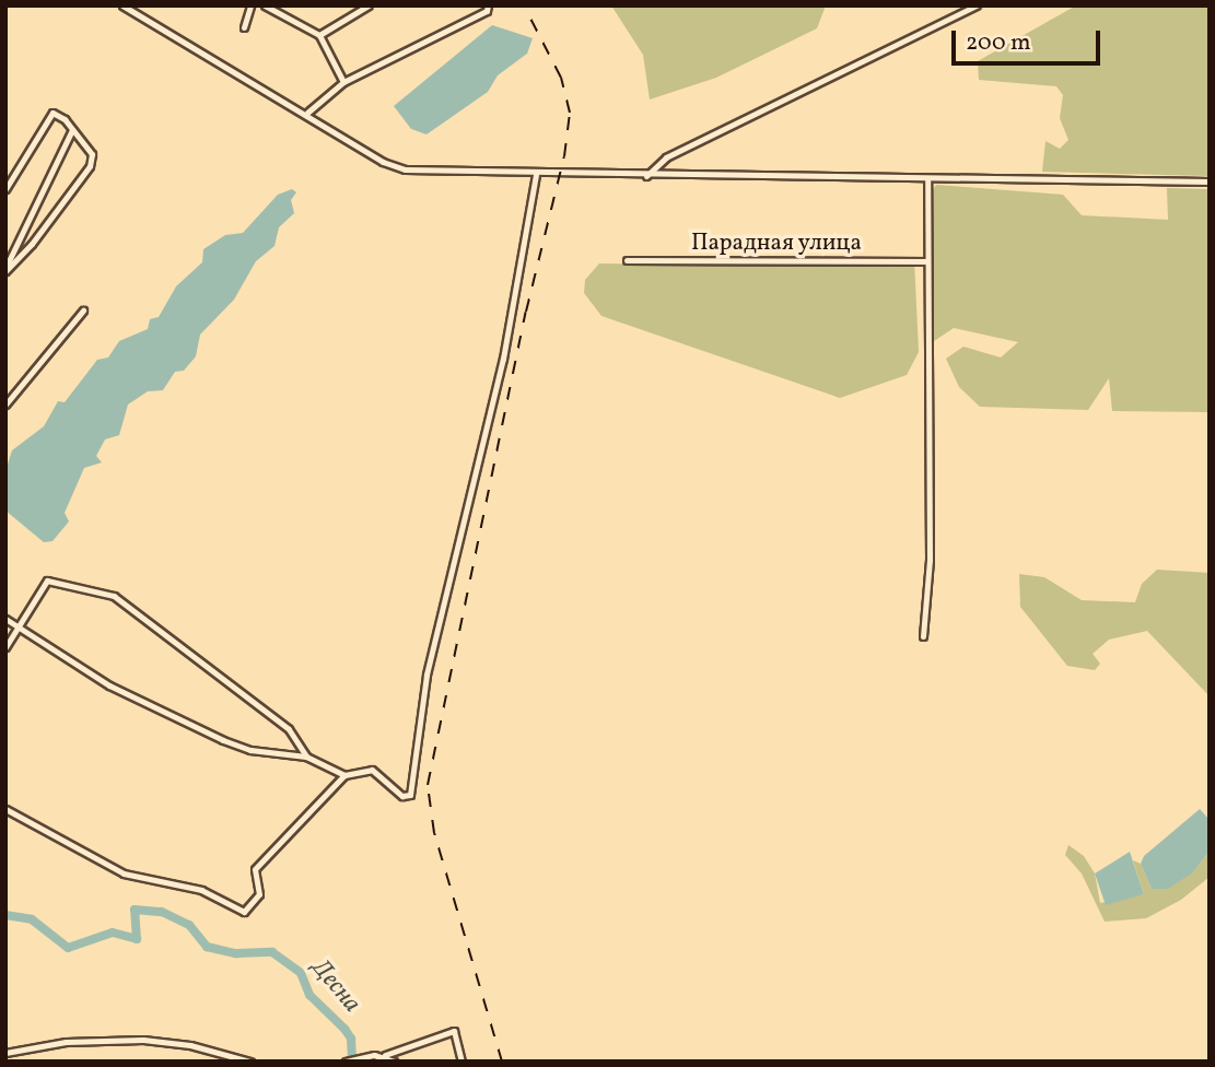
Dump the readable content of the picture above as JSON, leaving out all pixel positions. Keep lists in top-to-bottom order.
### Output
{
  "streets": {
    "street": ["Парадная улица"]
  },
  "water": ["Десна"],
  "scale_bar": "200 m"
}
